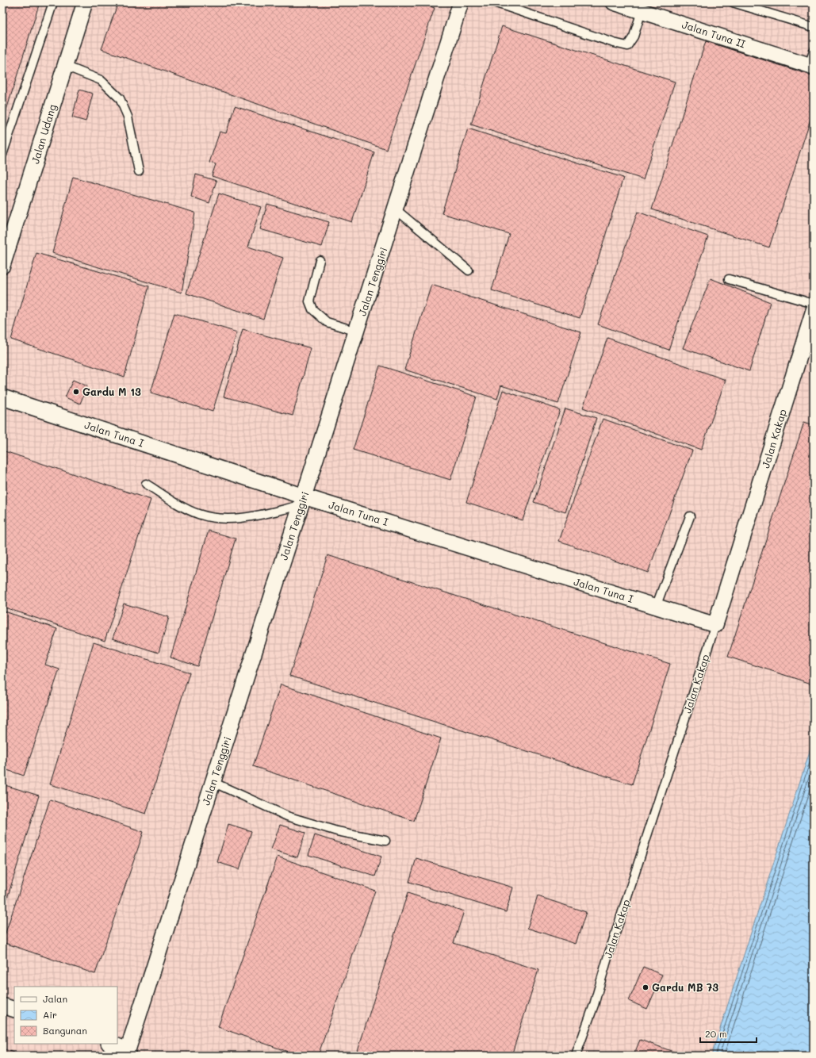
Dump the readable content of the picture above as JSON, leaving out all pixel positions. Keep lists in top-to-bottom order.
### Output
{
  "streets": {
    "street": [
      "Jalan Tuna II",
      "Jalan Udang",
      "Jalan Tenggiri",
      "Jalan Tuna I",
      "Jalan Kakap"
    ]
  },
  "crossings": [
    ["Jalan Tenggiri", "Jalan Tuna I"],
    ["Jalan Tuna I", "Jalan Kakap"]
  ],
  "places": ["Gardu M 13", "Gardu MB 73"],
  "legend": ["Jalan", "Air", "Bangunan"],
  "scale_bar": "20 m"
}
